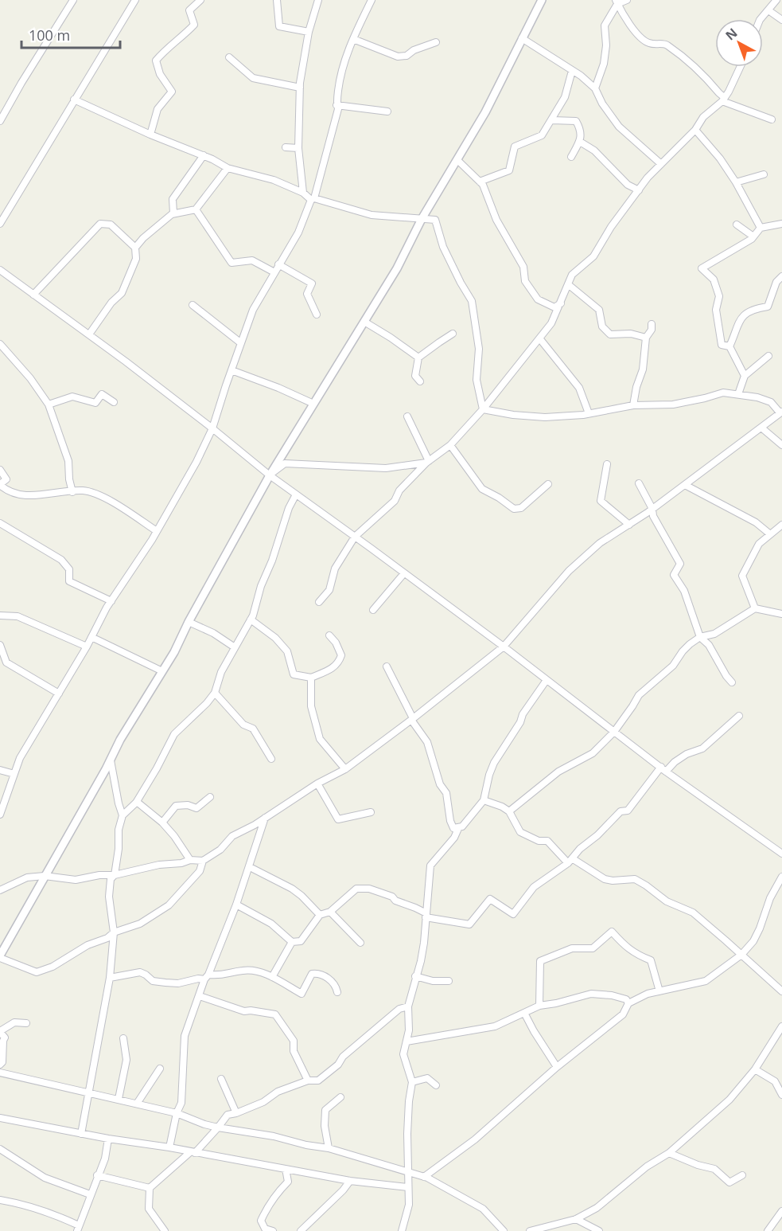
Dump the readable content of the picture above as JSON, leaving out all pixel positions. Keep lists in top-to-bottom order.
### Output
{
  "scale_bar": "100 m",
  "north": "top left"
}
